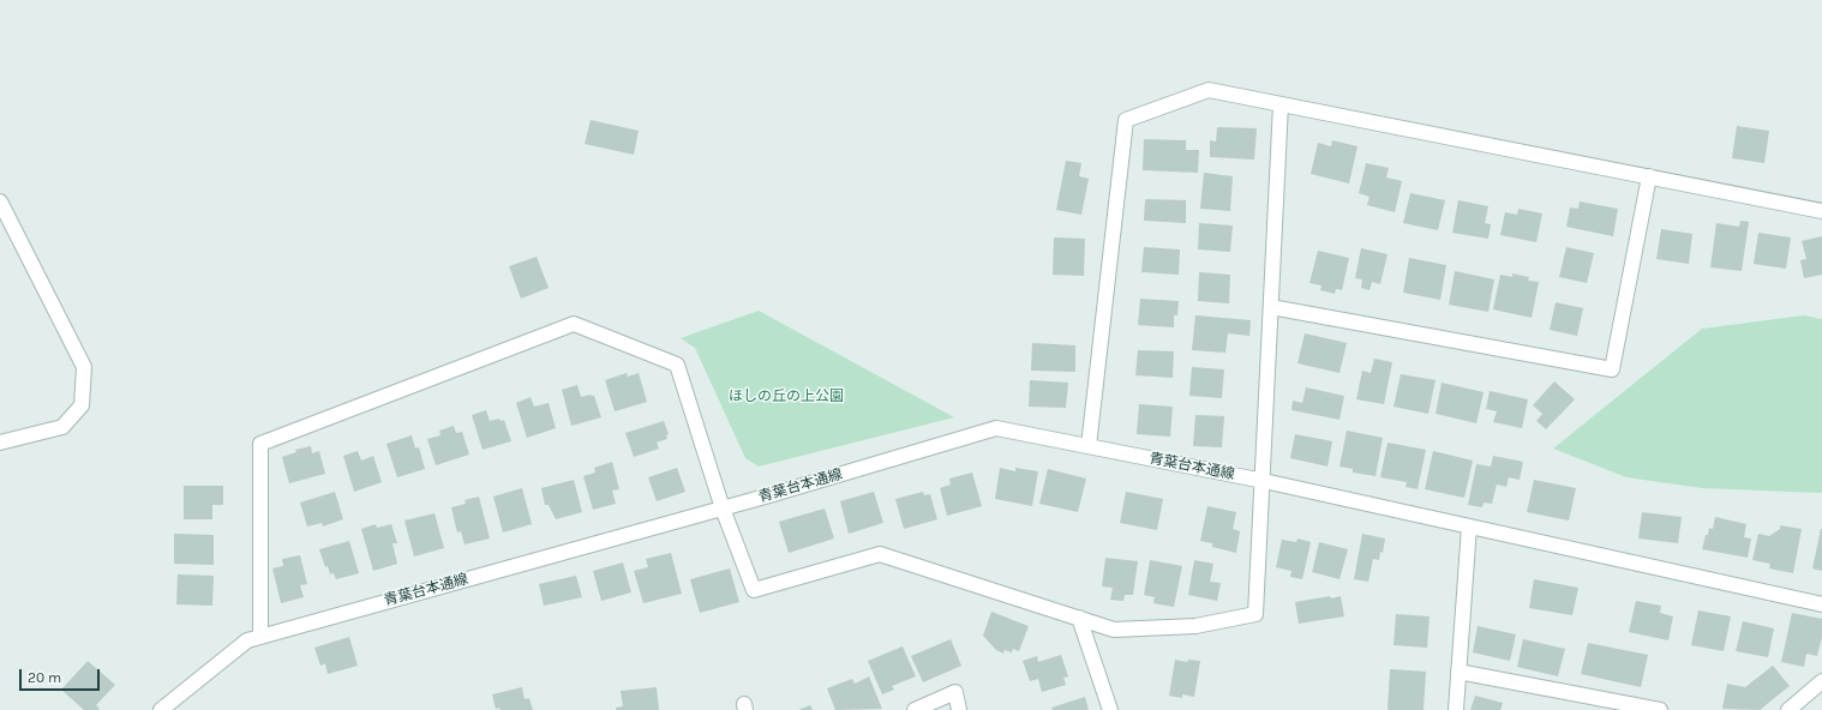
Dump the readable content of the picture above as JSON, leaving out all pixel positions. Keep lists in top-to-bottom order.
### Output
{
  "streets": {
    "street": ["青葉台本通線"]
  },
  "parks": ["ほしの丘の上公園"],
  "scale_bar": "20 m"
}
